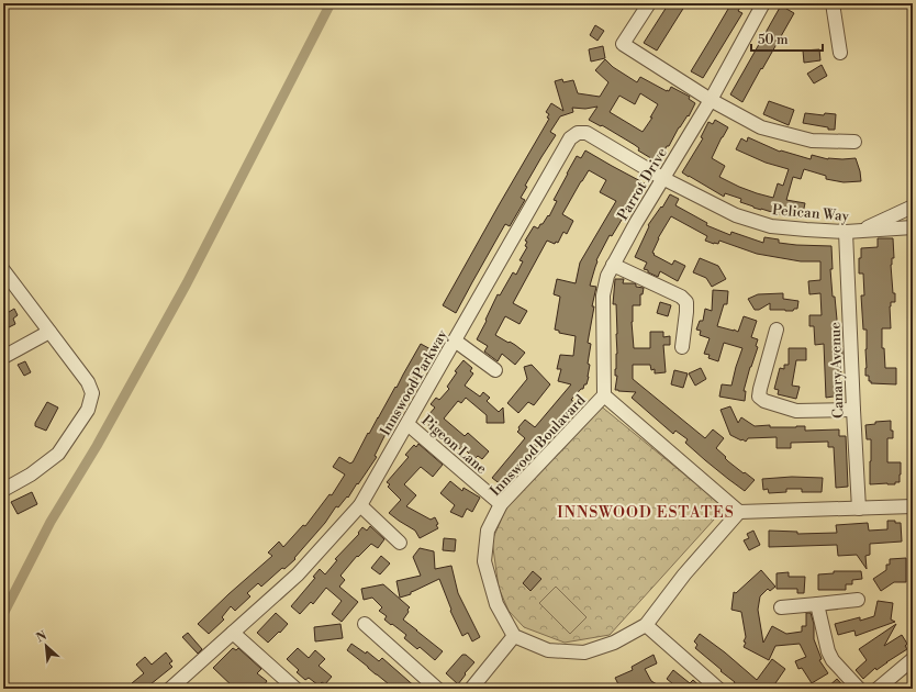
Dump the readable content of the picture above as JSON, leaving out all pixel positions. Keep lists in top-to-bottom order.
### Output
{
  "streets": {
    "street": [
      "Parrot Drive",
      "Pelican Way",
      "Canary Avenue",
      "Innswood Parkway",
      "Pigeon Lane",
      "Innswood Boulavard"
    ]
  },
  "crossings": [
    ["Parrot Drive", "Pelican Way"],
    ["Parrot Drive", "Innswood Parkway"],
    ["Parrot Drive", "Innswood Boulavard"],
    ["Pelican Way", "Canary Avenue"],
    ["Pelican Way", "Innswood Parkway"],
    ["Innswood Parkway", "Pigeon Lane"],
    ["Pigeon Lane", "Innswood Boulavard"]
  ],
  "districts": ["INNSWOOD ESTATES"],
  "scale_bar": "50 m",
  "north": "top left"
}
